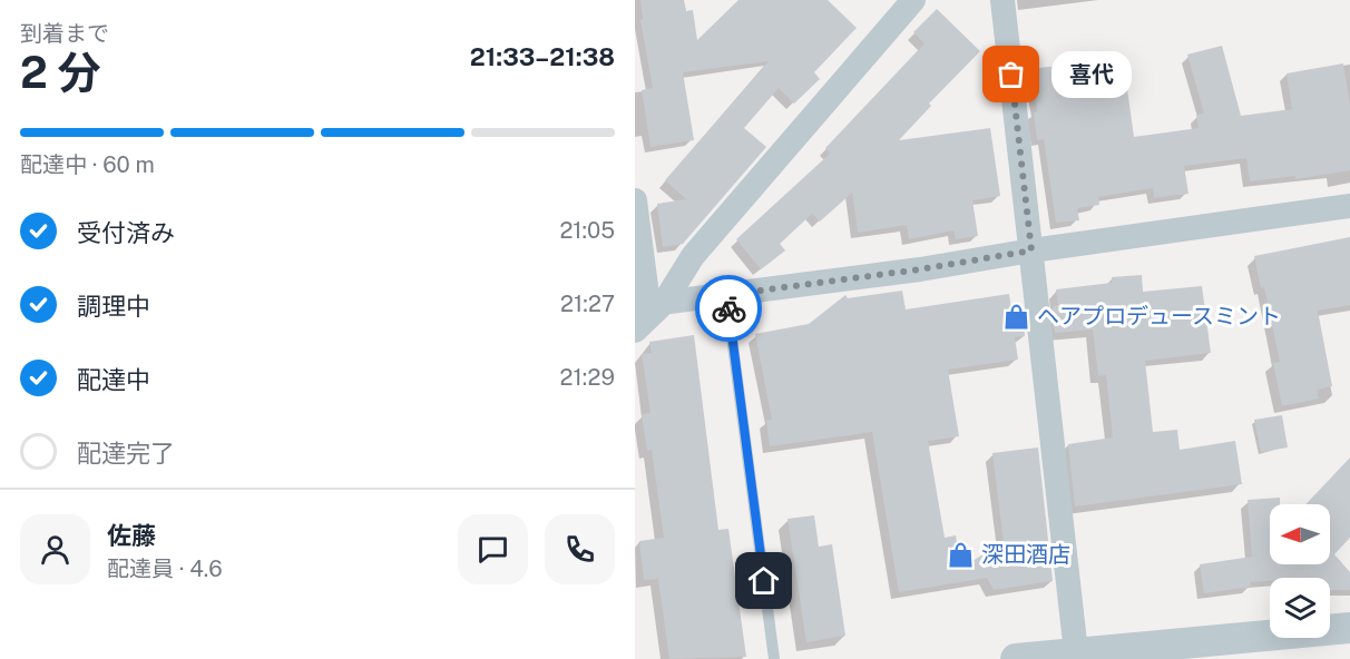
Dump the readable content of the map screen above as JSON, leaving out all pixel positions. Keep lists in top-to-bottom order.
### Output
{
  "places": {
    "other": ["喜代"],
    "shop": ["ヘアプロデュースミント", "深田酒店"]
  },
  "north": "left",
  "page": {
    "heading": ["2 分", "到着まで", "21:33–21:38"],
    "panel": ["佐藤", "配達員 · 4.6"],
    "bubble": "喜代",
    "bar": "配達中 · 60 m",
    "list": [
      ["受付済み", "21:05"],
      ["調理中", "21:27"],
      ["配達中", "21:29"],
      "配達完了"
    ]
  }
}
